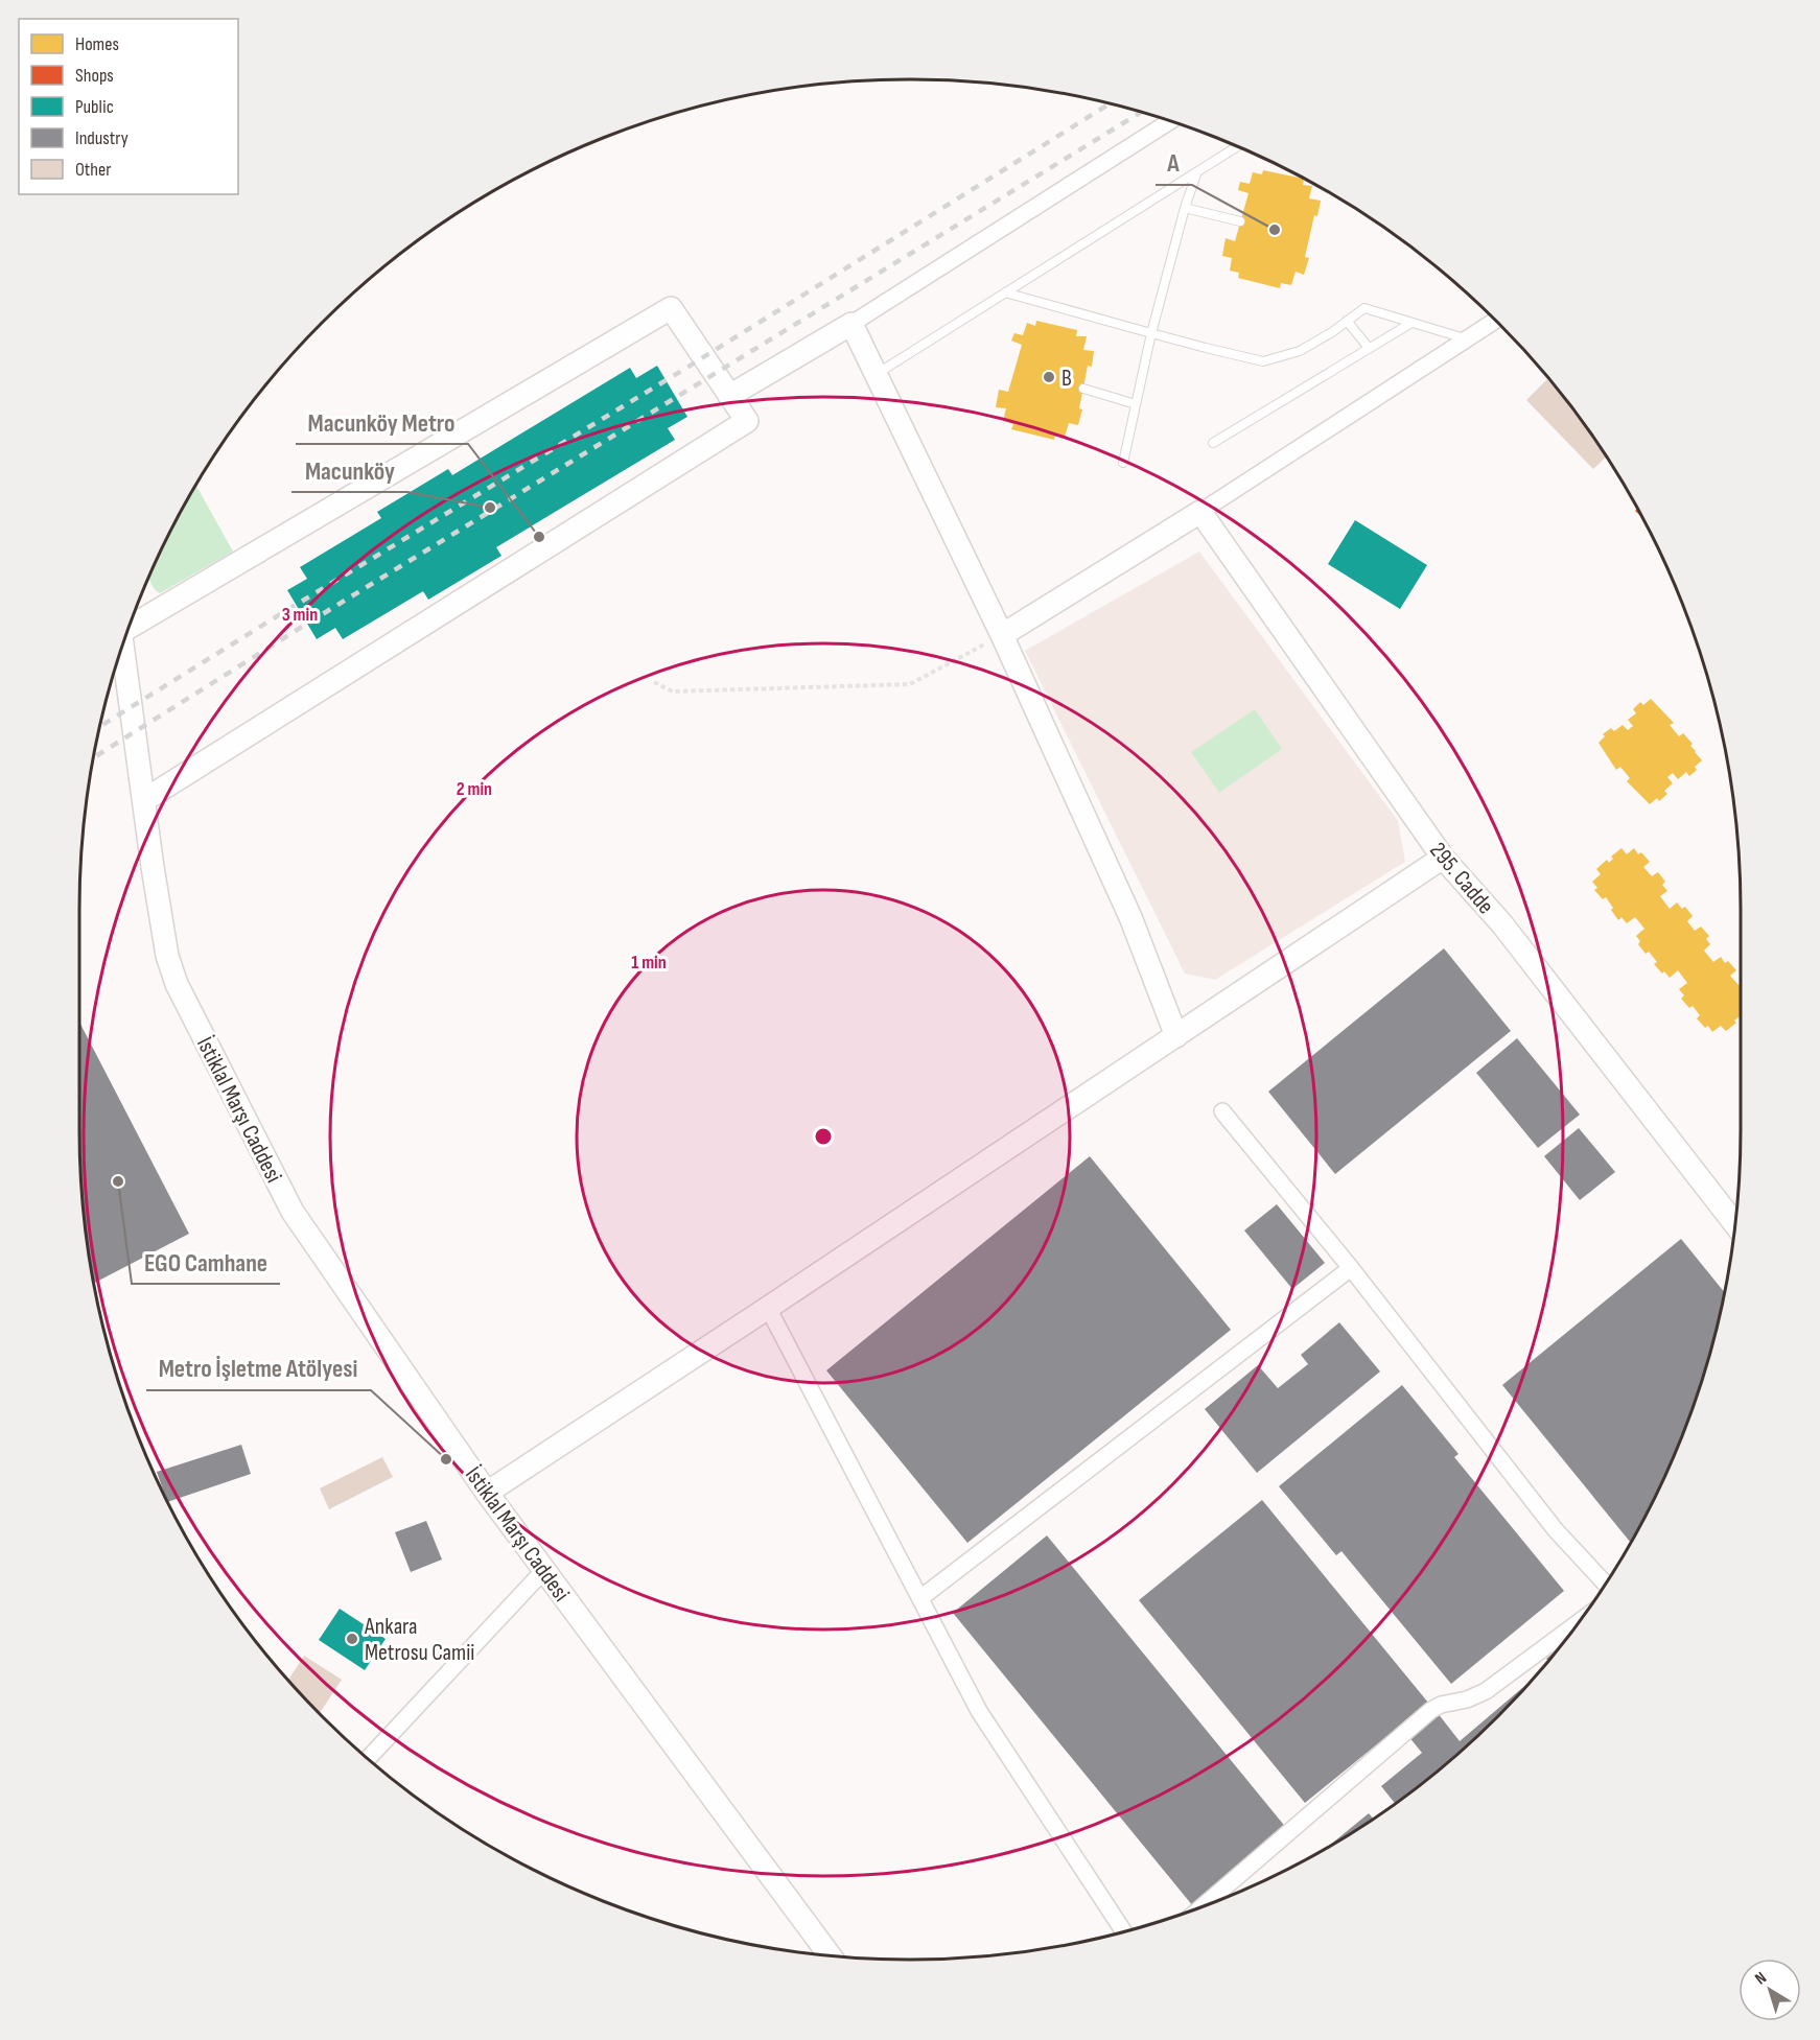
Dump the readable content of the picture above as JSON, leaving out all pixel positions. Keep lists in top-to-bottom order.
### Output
{
  "streets": {
    "street": ["295. Cadde", "İstiklal Marşı Caddesi"]
  },
  "places": [
    "A",
    "B",
    "Macunköy",
    "Macunköy Metro",
    "EGO Camhane",
    "Metro İşletme Atölyesi",
    "Ankara Metrosu Camii"
  ],
  "legend": [
    "Homes",
    "Shops",
    "Public",
    "Industry",
    "Other"
  ],
  "north": "top left",
  "rings": ["3 min", "2 min", "1 min"]
}
